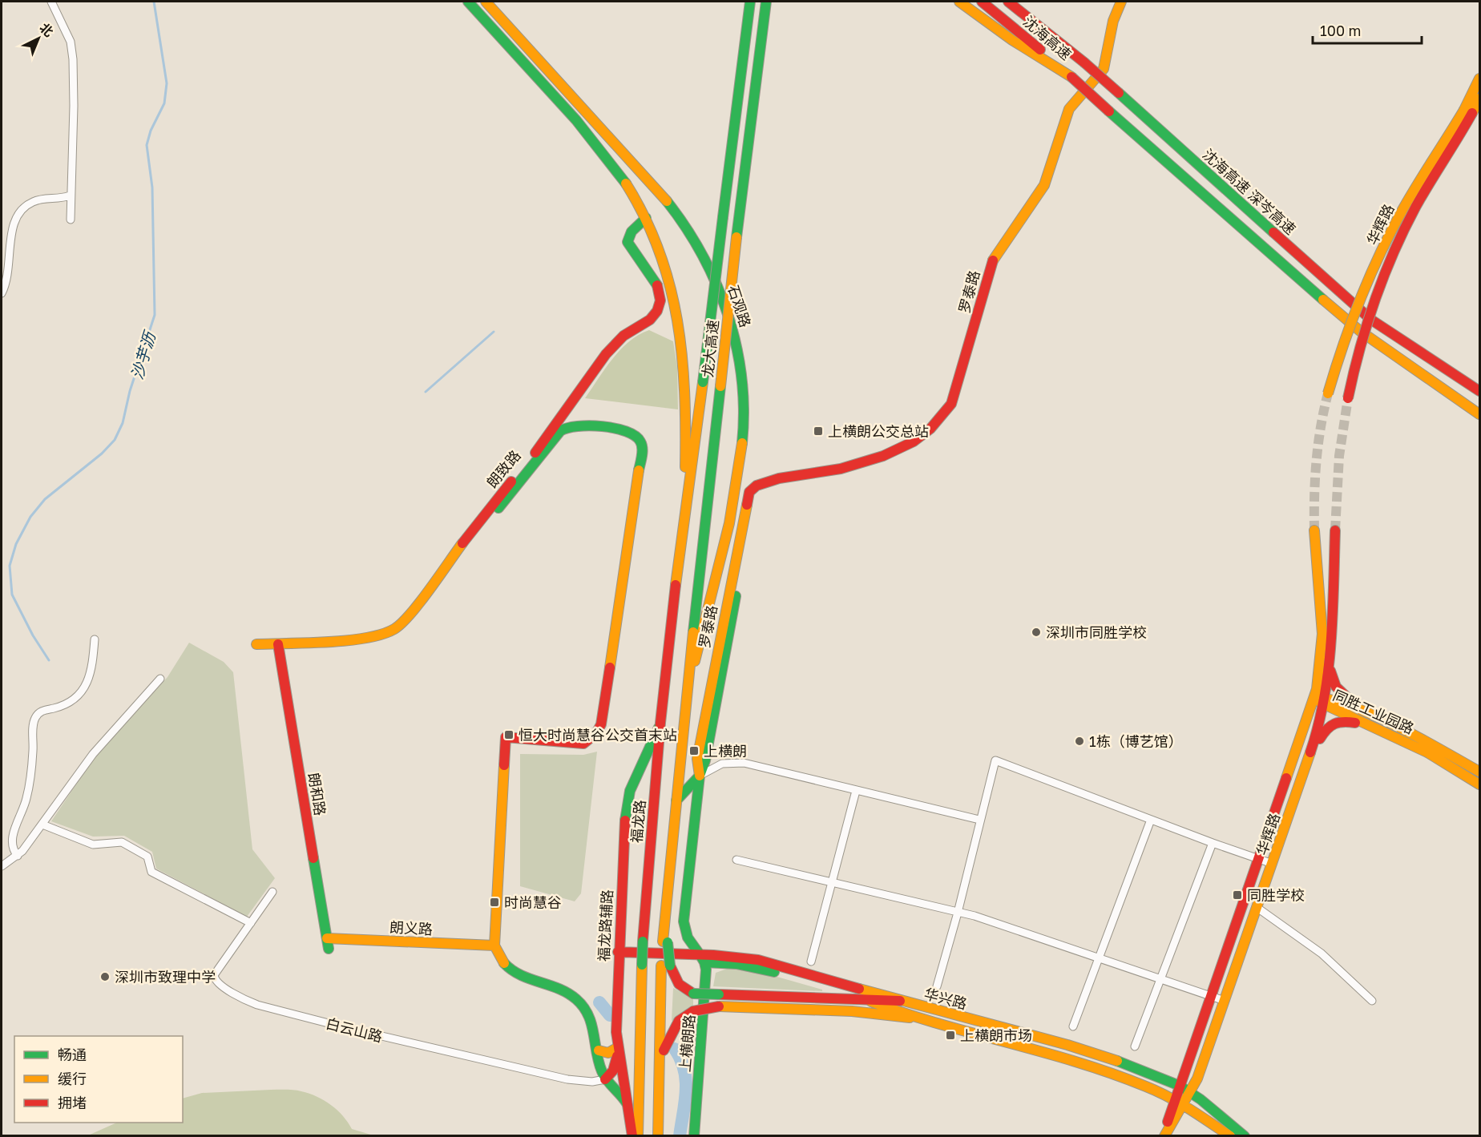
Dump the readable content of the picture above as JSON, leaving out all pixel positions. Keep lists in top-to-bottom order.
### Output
{
  "streets": {
    "main road": [
      "沈海高速",
      "沈海高速 深岑高速",
      "华辉路",
      "罗泰路",
      "石观路",
      "龙大高速",
      "朗致路",
      "同胜工业园路",
      "朗和路",
      "福龙路",
      "福龙路辅路",
      "朗义路",
      "华兴路",
      "上横朗路"
    ],
    "street": ["白云山路"]
  },
  "crossings": [
    ["华辉路", "同胜工业园路"],
    ["华辉路", "华兴路"],
    ["罗泰路", "华兴路"],
    ["罗泰路", "上横朗路"],
    ["石观路", "龙大高速"],
    ["龙大高速", "福龙路"],
    ["朗致路", "朗和路"],
    ["朗和路", "朗义路"],
    ["福龙路", "福龙路辅路"],
    ["福龙路辅路", "华兴路"],
    ["华兴路", "上横朗路"]
  ],
  "water": ["沙芋沥"],
  "places": {
    "transit": [
      "上横朗公交总站",
      "恒大时尚慧谷公交首末站",
      "上横朗",
      "同胜学校",
      "时尚慧谷",
      "上横朗市场"
    ],
    "other": ["深圳市同胜学校", "1栋（博艺馆）", "深圳市致理中学"]
  },
  "legend": ["畅通", "缓行", "拥堵"],
  "scale_bar": "100 m",
  "north": "top right"
}
